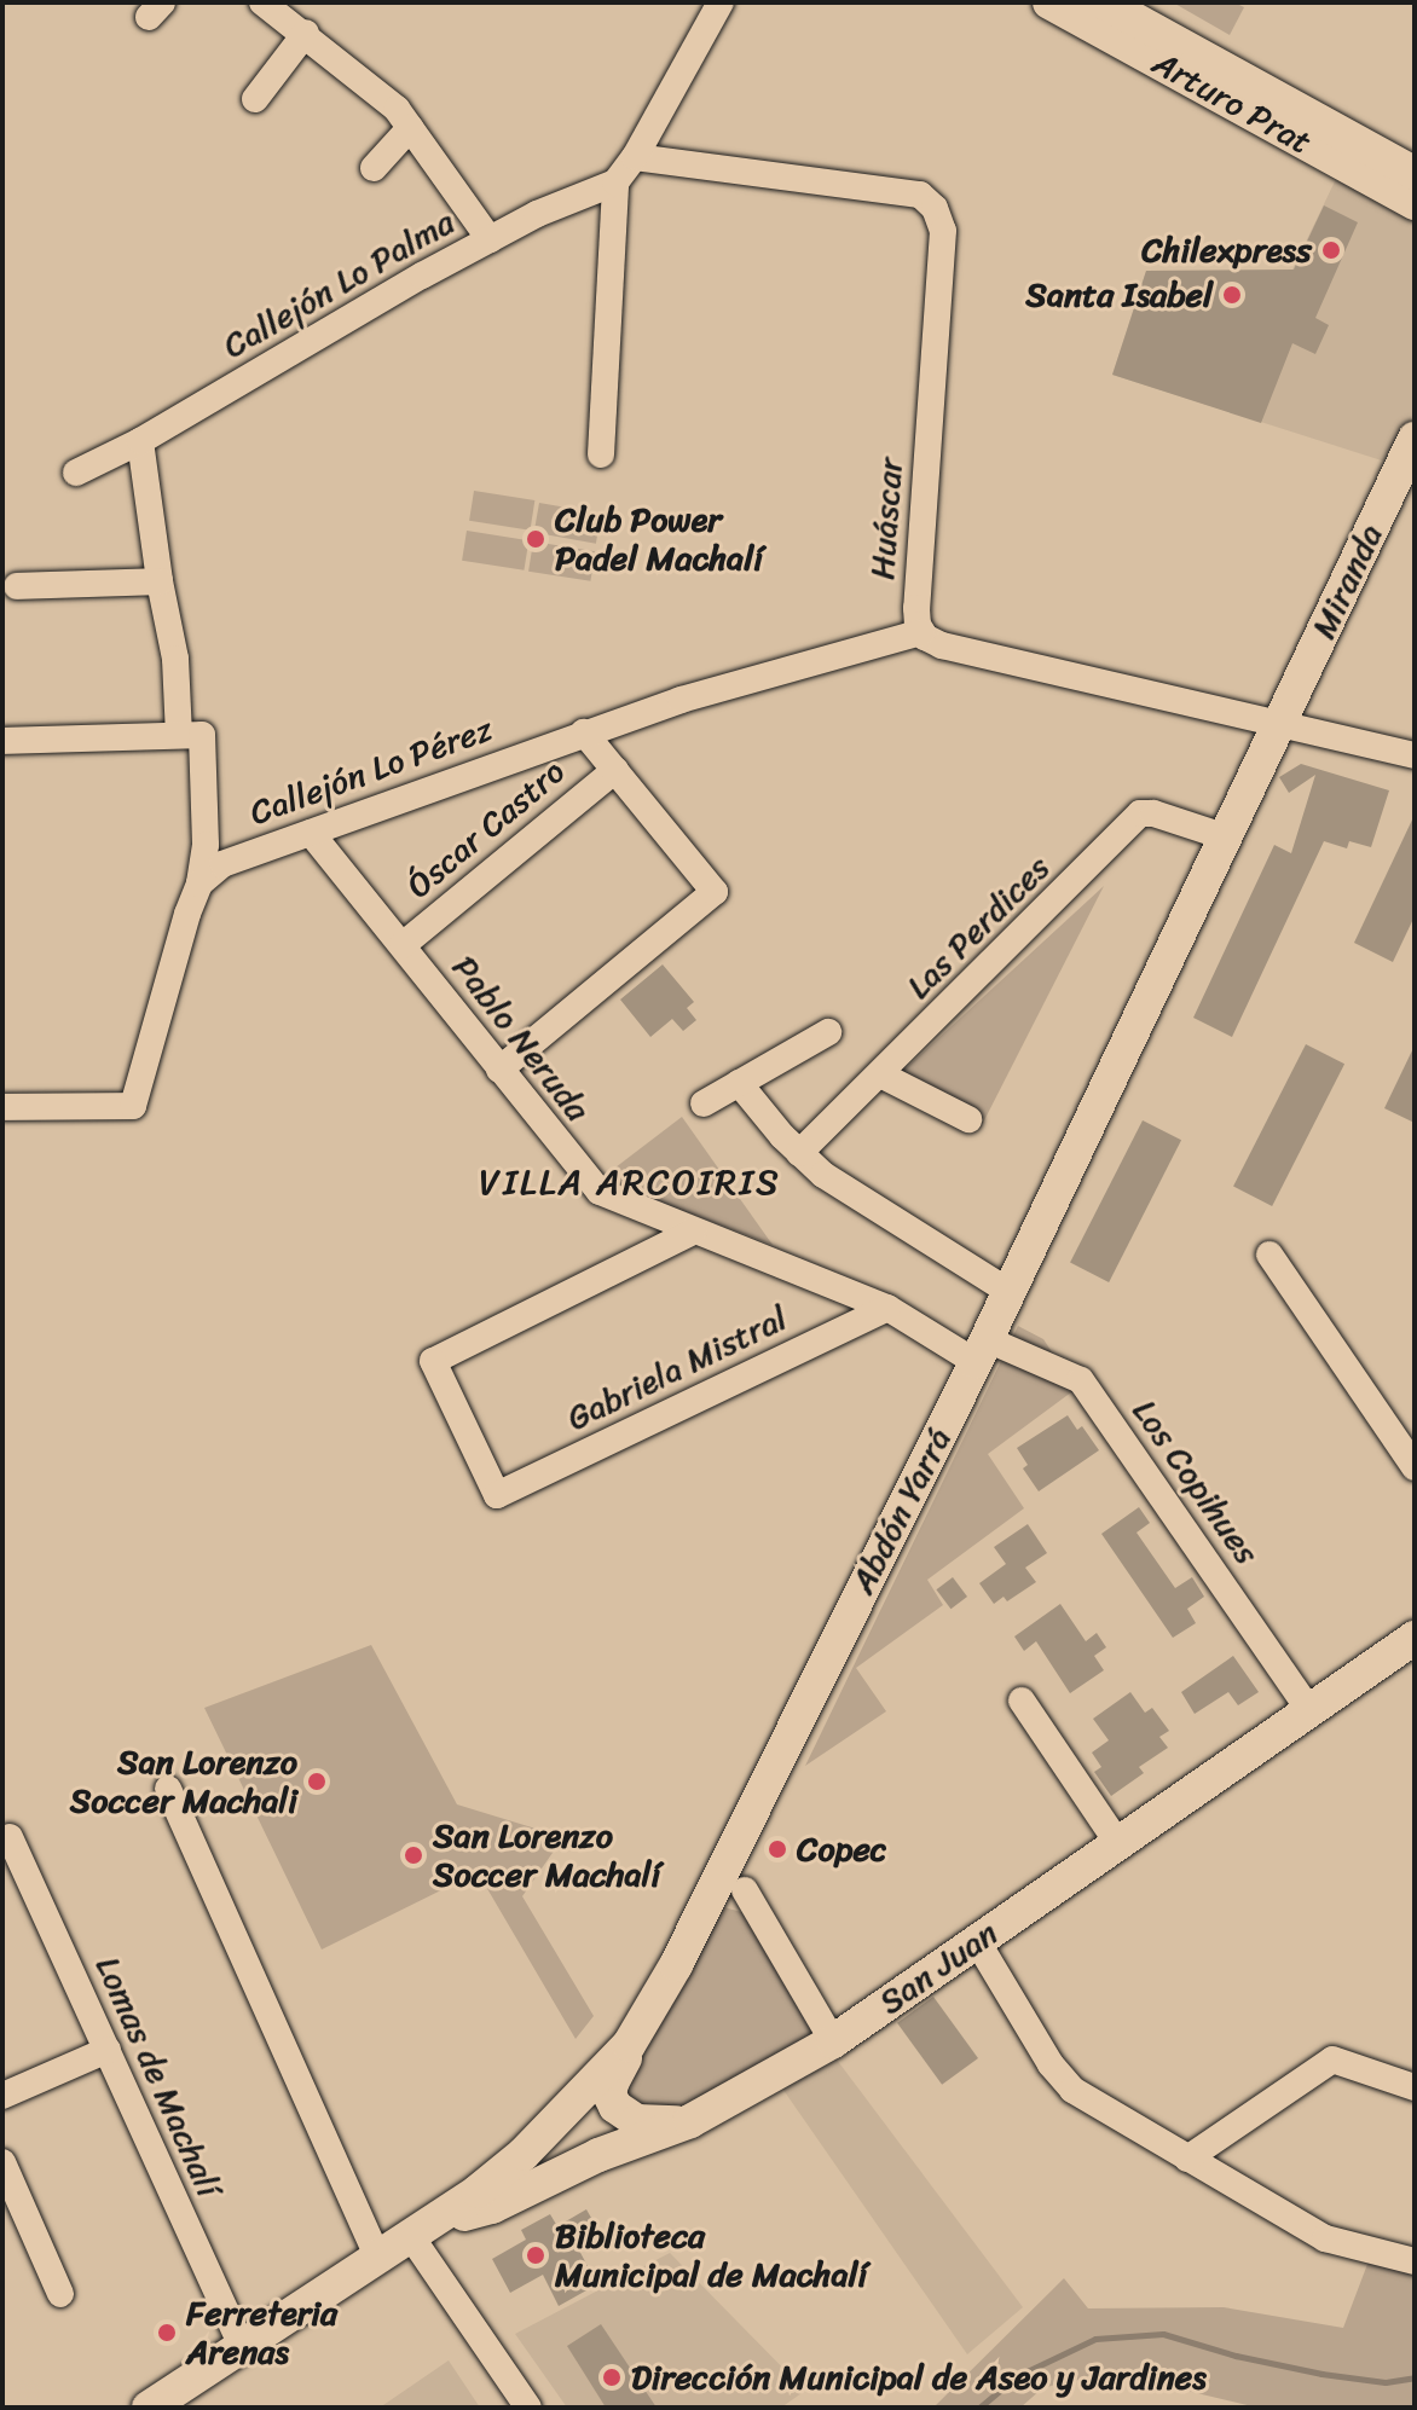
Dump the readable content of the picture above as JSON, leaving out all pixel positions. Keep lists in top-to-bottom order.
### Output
{
  "streets": {
    "main road": [
      "Arturo Prat",
      "Miranda",
      "Abdón Yarrá",
      "San Juan"
    ],
    "street": [
      "Callejón Lo Palma",
      "Huáscar",
      "Callejón Lo Pérez",
      "Óscar Castro",
      "Las Perdices",
      "Pablo Neruda",
      "Gabriela Mistral",
      "Los Copihues",
      "Lomas de Machalí"
    ]
  },
  "crossings": [
    ["Huáscar", "Callejón Lo Pérez"],
    ["Miranda", "Abdón Yarrá"],
    ["Callejón Lo Pérez", "Pablo Neruda"],
    ["Óscar Castro", "Pablo Neruda"],
    ["Las Perdices", "Abdón Yarrá"],
    ["Pablo Neruda", "Gabriela Mistral"],
    ["Pablo Neruda", "Los Copihues"],
    ["Pablo Neruda", "Abdón Yarrá"],
    ["Los Copihues", "Abdón Yarrá"],
    ["Los Copihues", "San Juan"],
    ["Abdón Yarrá", "San Juan"],
    ["Abdón Yarrá", "Lomas de Machalí"]
  ],
  "districts": ["VILLA ARCOIRIS"],
  "places": [
    "Chilexpress",
    "Santa Isabel",
    "Club Power Padel Machalí",
    "San Lorenzo Soccer Machali",
    "Copec",
    "San Lorenzo Soccer Machalí",
    "Biblioteca Municipal de Machalí",
    "Ferreteria Arenas",
    "Dirección Municipal de Aseo y Jardines"
  ]
}
